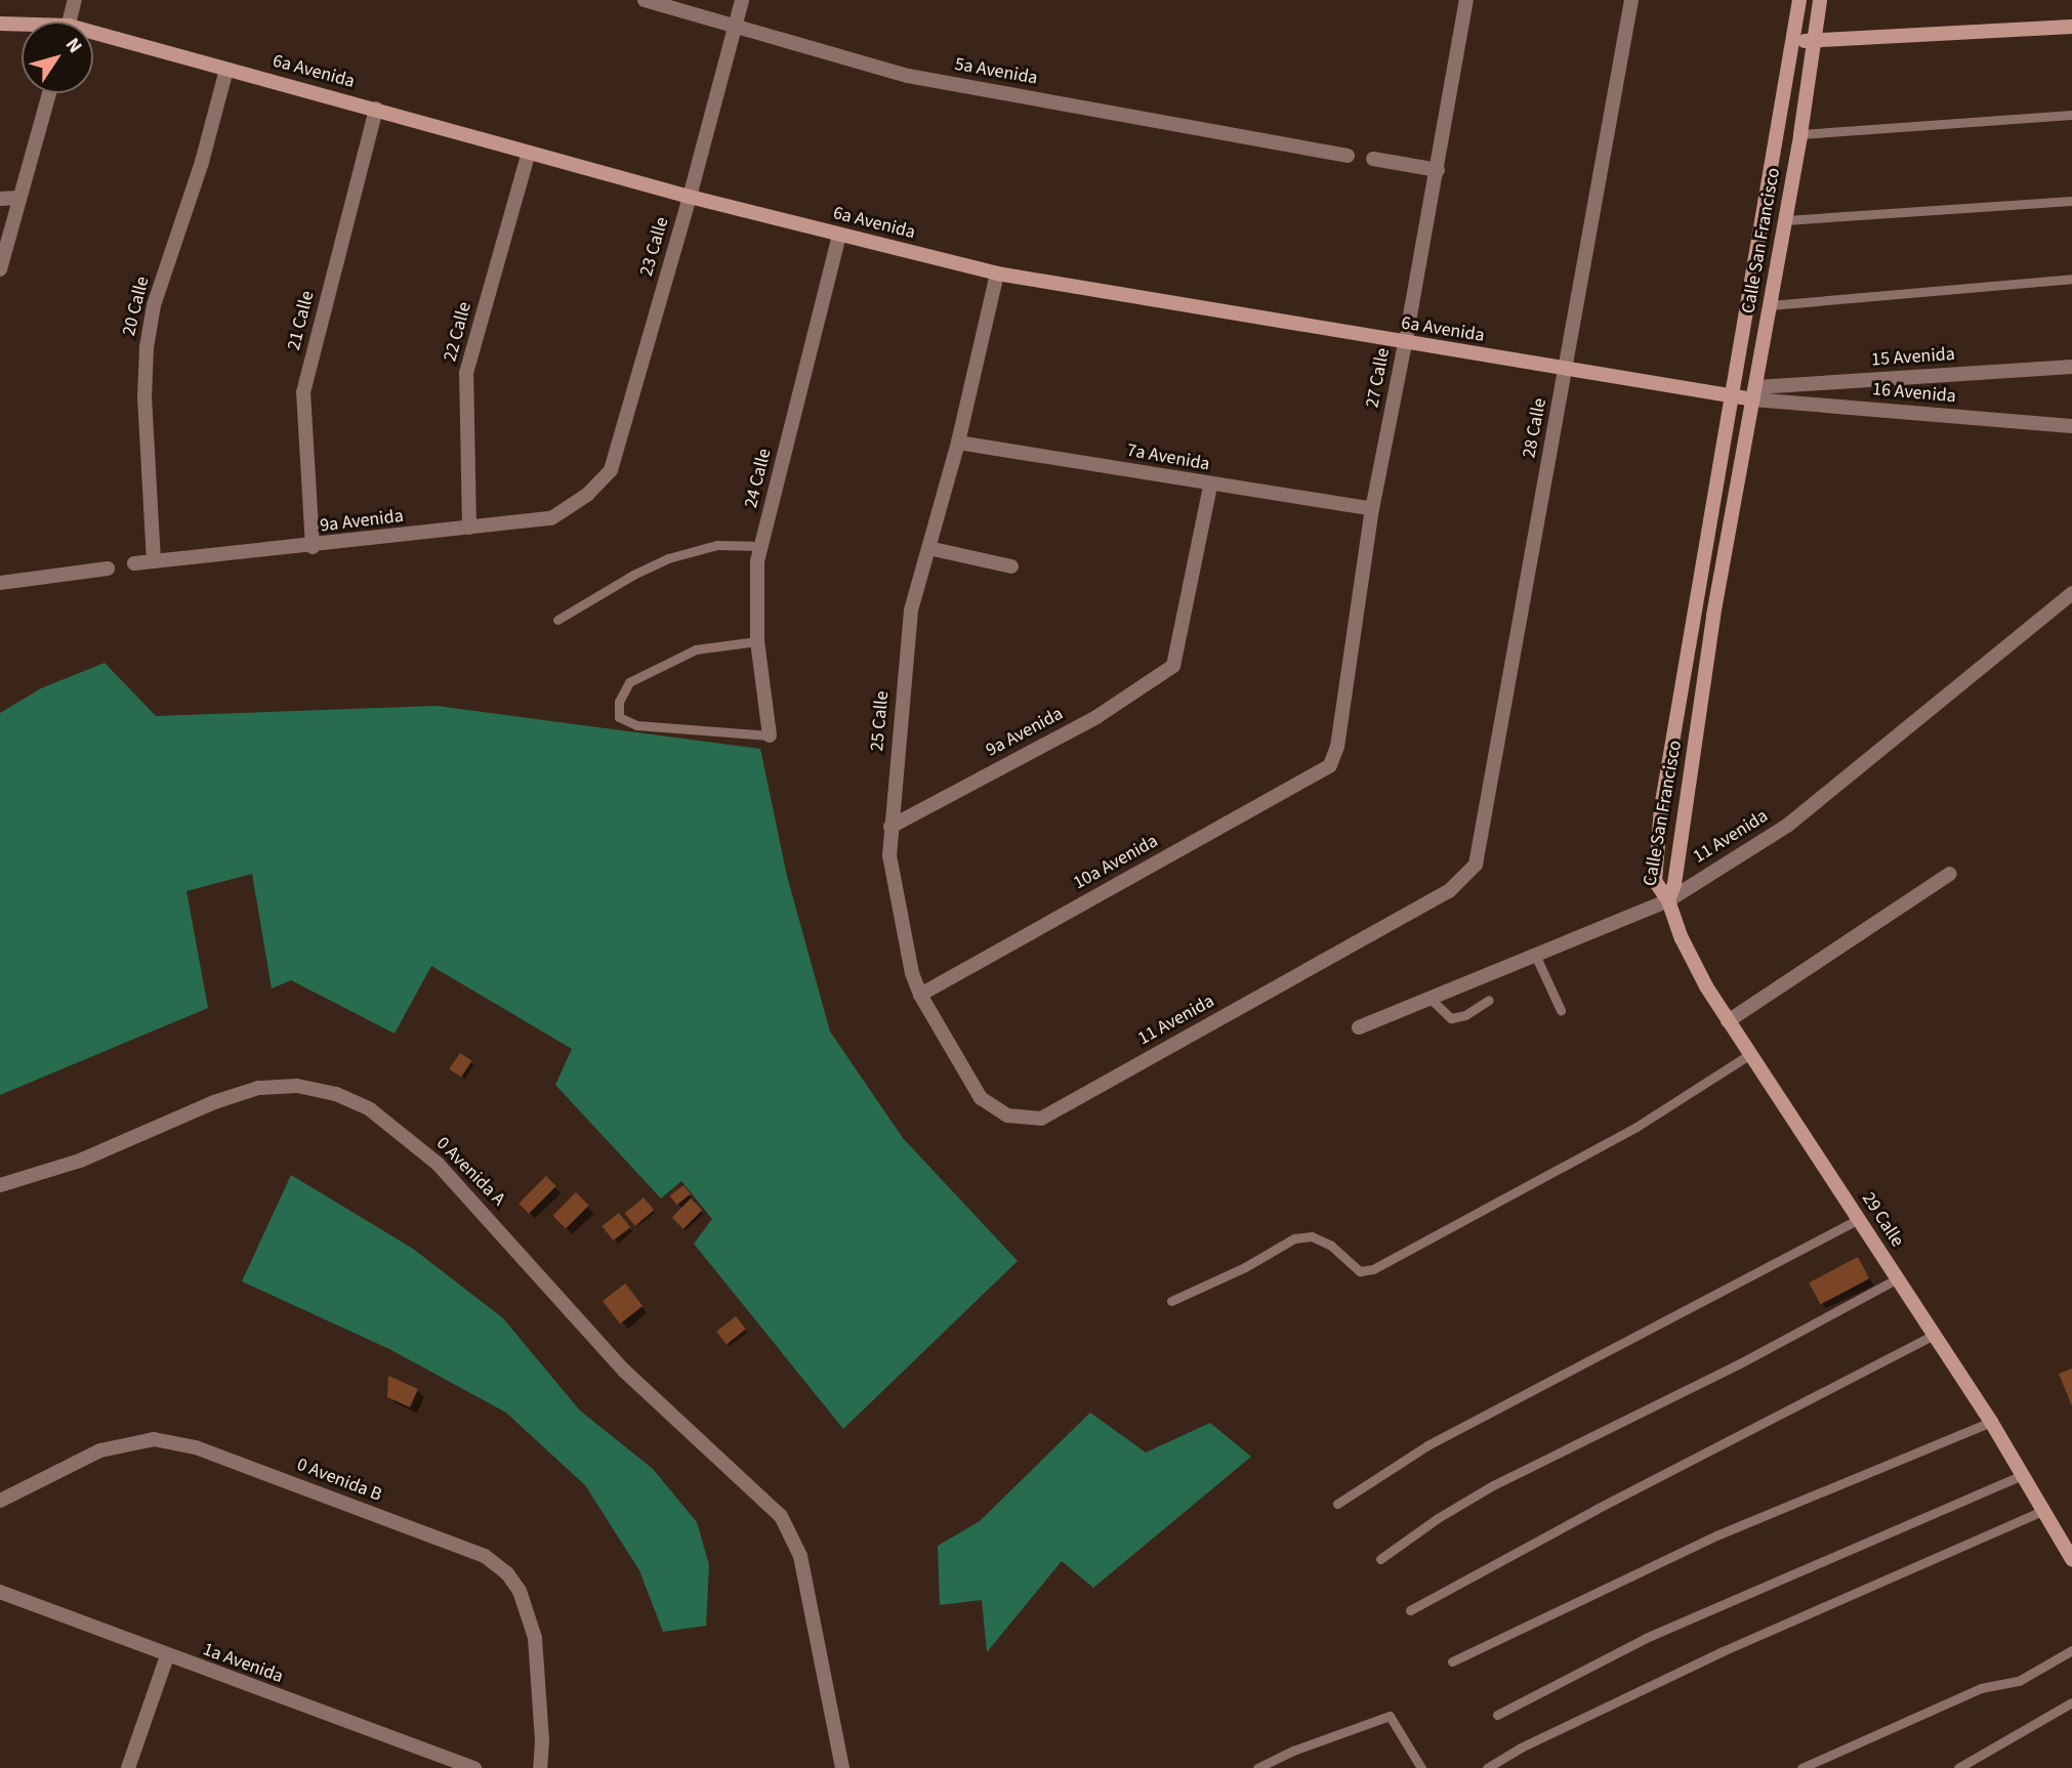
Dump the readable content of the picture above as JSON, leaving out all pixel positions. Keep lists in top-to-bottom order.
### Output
{
  "streets": {
    "street": [
      "6a Avenida",
      "5a Avenida",
      "Calle San Francisco",
      "23 Calle",
      "20 Calle",
      "21 Calle",
      "22 Calle",
      "15 Avenida",
      "27 Calle",
      "16 Avenida",
      "28 Calle",
      "7a Avenida",
      "24 Calle",
      "9a Avenida",
      "25 Calle",
      "11 Avenida",
      "10a Avenida",
      "0 Avenida A",
      "29 Calle",
      "0 Avenida B",
      "1a Avenida"
    ]
  },
  "crossings": [
    ["6a Avenida", "Calle San Francisco"],
    ["6a Avenida", "23 Calle"],
    ["6a Avenida", "20 Calle"],
    ["6a Avenida", "21 Calle"],
    ["6a Avenida", "22 Calle"],
    ["6a Avenida", "15 Avenida"],
    ["6a Avenida", "27 Calle"],
    ["6a Avenida", "16 Avenida"],
    ["6a Avenida", "28 Calle"],
    ["6a Avenida", "24 Calle"],
    ["6a Avenida", "25 Calle"],
    ["5a Avenida", "23 Calle"],
    ["Calle San Francisco", "15 Avenida"],
    ["Calle San Francisco", "16 Avenida"],
    ["Calle San Francisco", "11 Avenida"],
    ["Calle San Francisco", "29 Calle"],
    ["23 Calle", "9a Avenida"],
    ["20 Calle", "9a Avenida"],
    ["21 Calle", "9a Avenida"],
    ["22 Calle", "9a Avenida"],
    ["15 Avenida", "16 Avenida"],
    ["27 Calle", "7a Avenida"],
    ["27 Calle", "10a Avenida"],
    ["28 Calle", "11 Avenida"],
    ["7a Avenida", "9a Avenida"],
    ["7a Avenida", "25 Calle"],
    ["9a Avenida", "25 Calle"],
    ["25 Calle", "11 Avenida"],
    ["25 Calle", "10a Avenida"],
    ["11 Avenida", "29 Calle"]
  ],
  "north": "top right"
}
